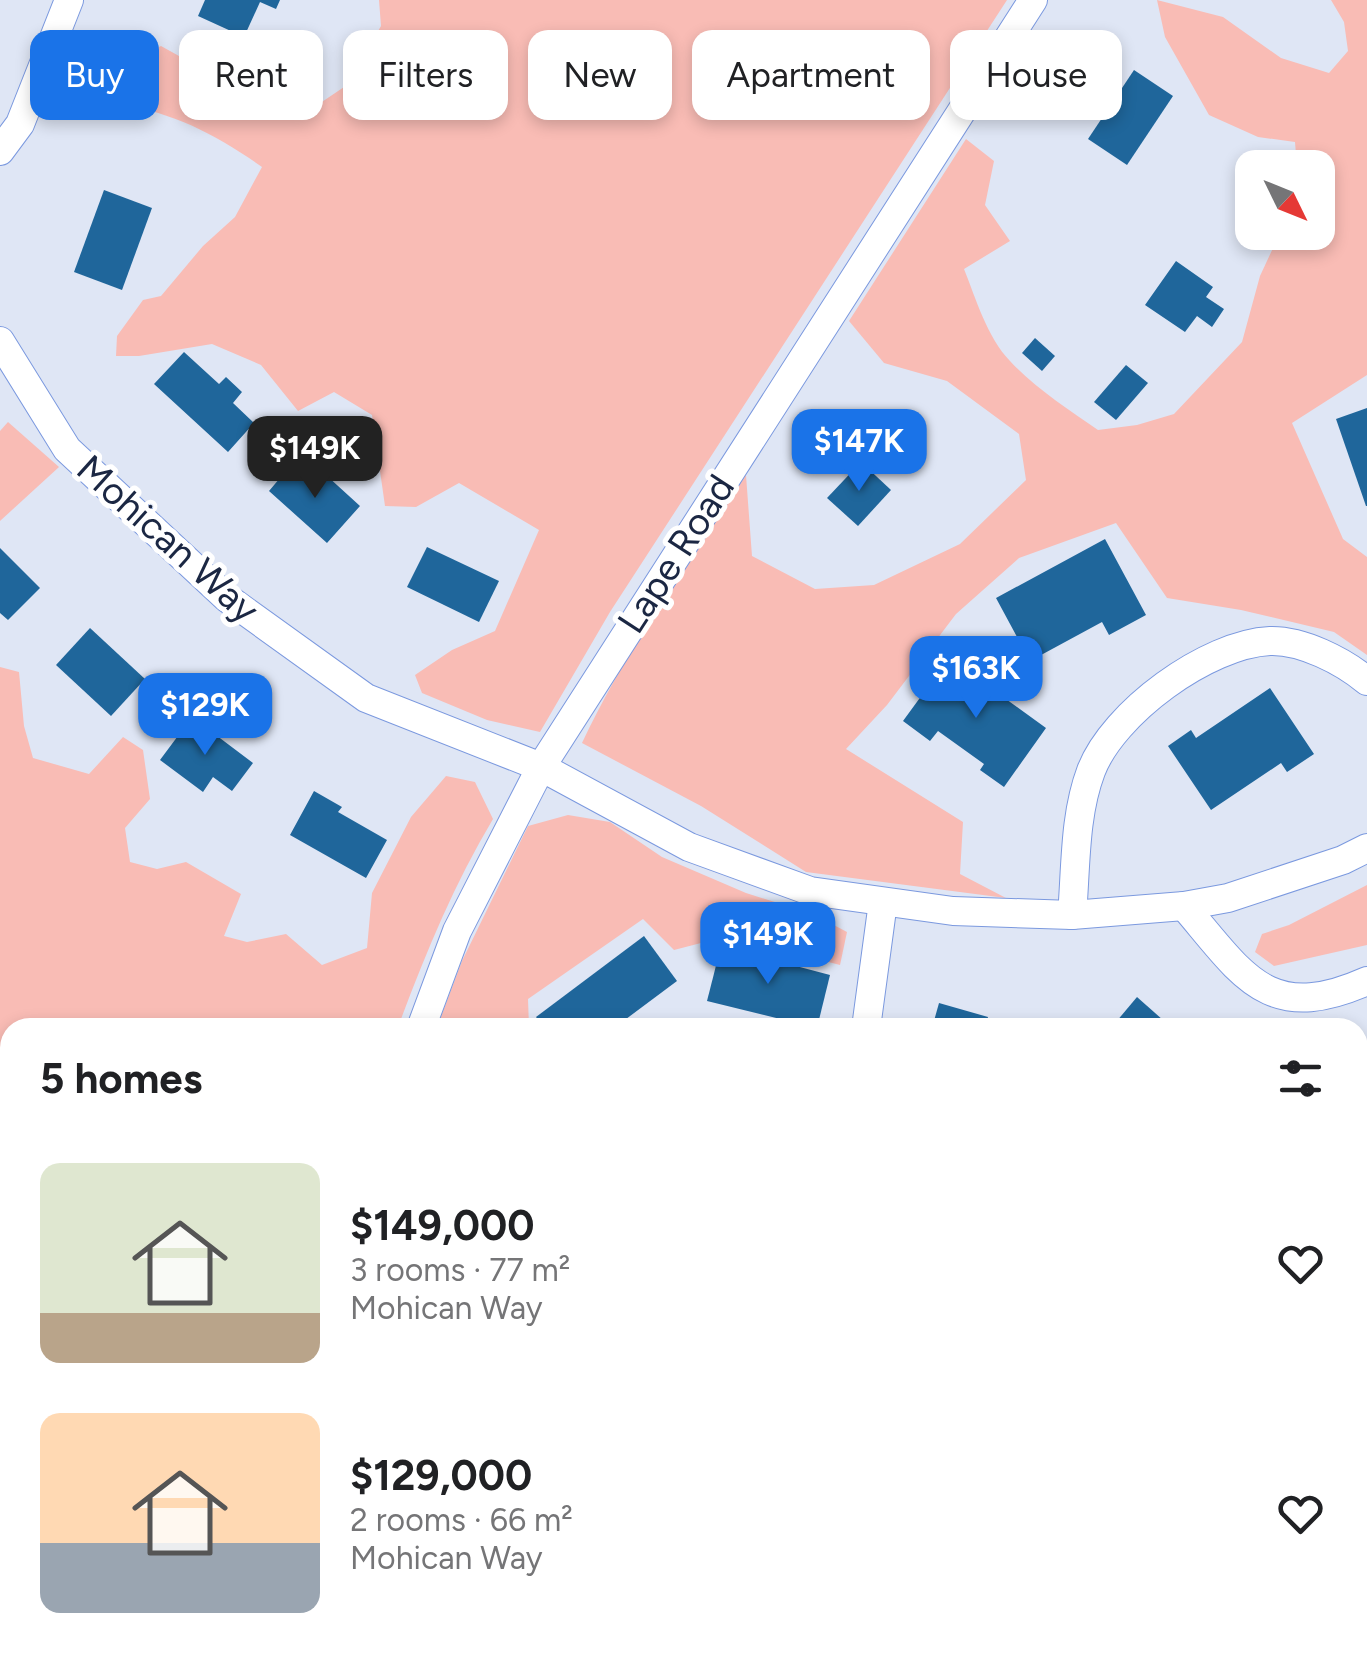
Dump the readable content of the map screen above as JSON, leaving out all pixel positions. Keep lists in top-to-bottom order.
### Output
{
  "streets": {
    "street": ["Mohican Way", "Lape Road"]
  },
  "crossings": [
    ["Mohican Way", "Lape Road"]
  ],
  "north": "bottom right",
  "page": {
    "chip": [
      "Buy",
      "Rent",
      "Filters",
      "New",
      "Apartment",
      "House"
    ],
    "price": [
      "$147K",
      "$149K",
      "$163K",
      "$129K",
      "$149K"
    ],
    "heading": "5 homes",
    "list": [
      {
        "name": "$149,000",
        "note": "3 rooms · 77 m² · Mohican Way"
      },
      {
        "name": "$129,000",
        "note": "2 rooms · 66 m² · Mohican Way"
      }
    ]
  }
}
